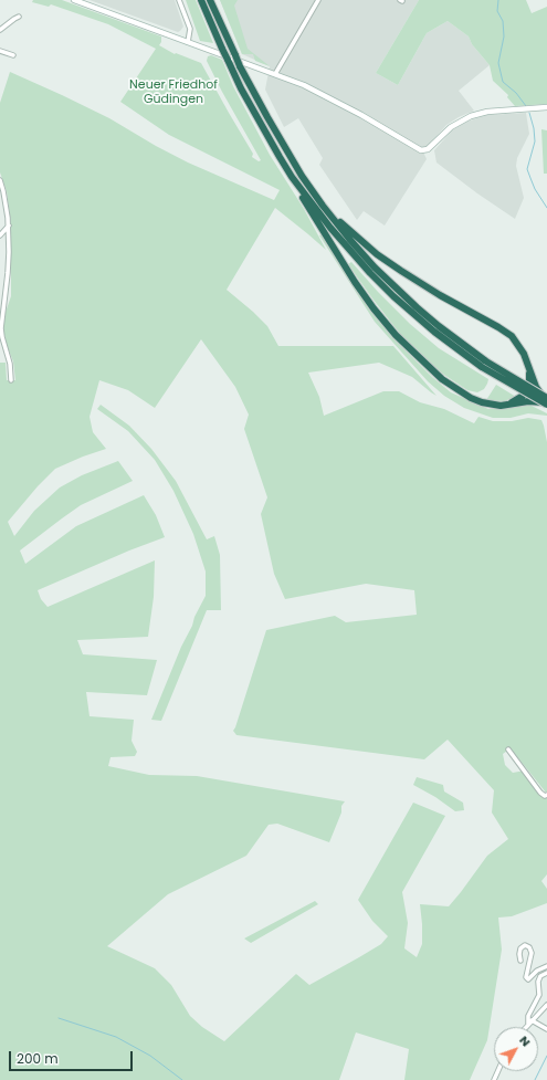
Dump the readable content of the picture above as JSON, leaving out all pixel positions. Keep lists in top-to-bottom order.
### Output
{
  "parks": ["Neuer Friedhof Güdingen"],
  "scale_bar": "200 m",
  "north": "top right"
}
